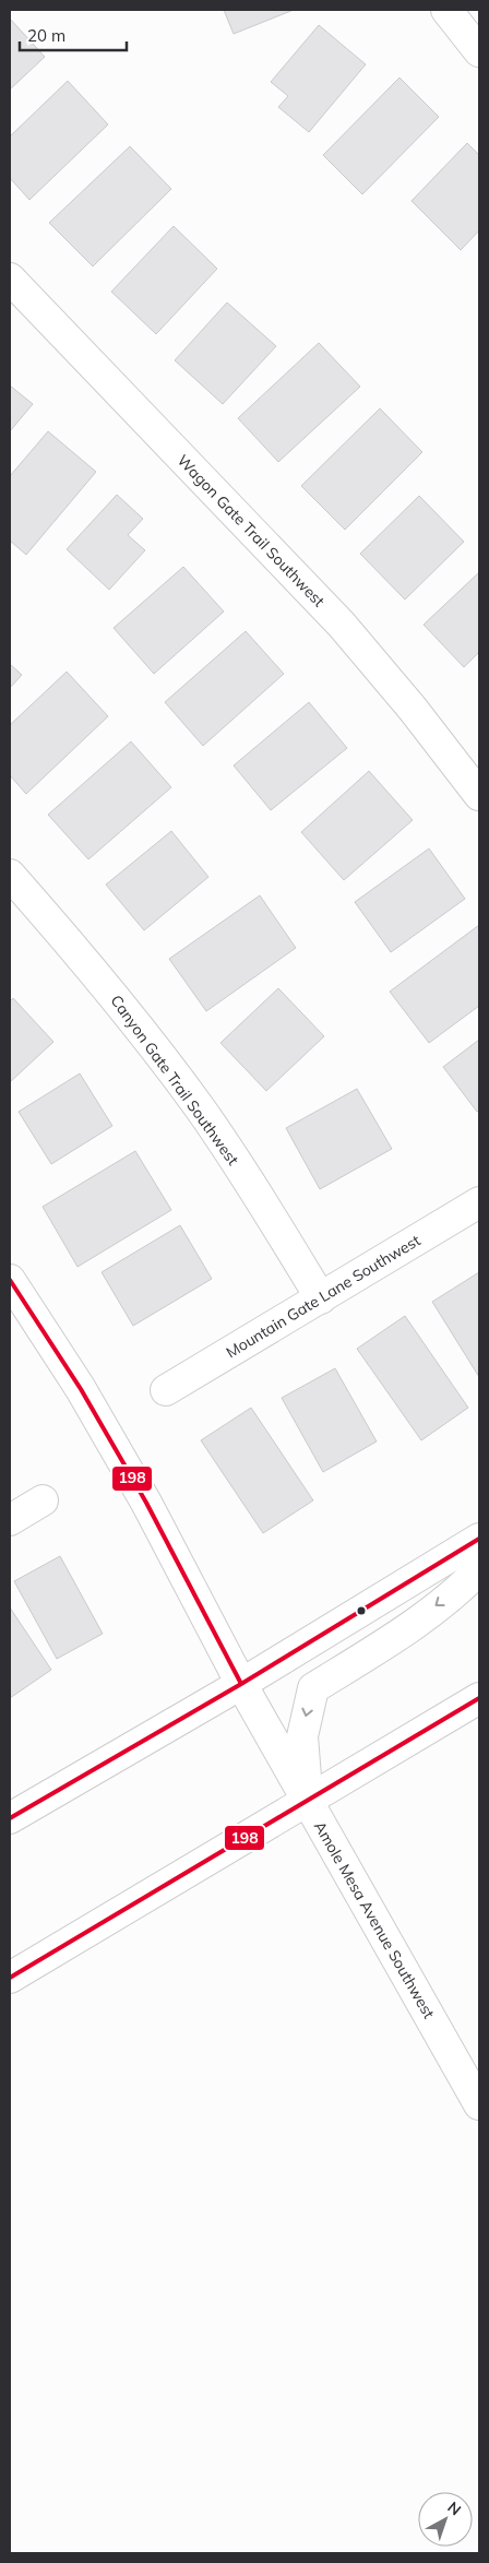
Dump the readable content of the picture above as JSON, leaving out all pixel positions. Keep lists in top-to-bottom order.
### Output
{
  "streets": {
    "street": [
      "Wagon Gate Trail Southwest",
      "Canyon Gate Trail Southwest",
      "Mountain Gate Lane Southwest",
      "Amole Mesa Avenue Southwest"
    ]
  },
  "crossings": [
    ["Canyon Gate Trail Southwest", "Mountain Gate Lane Southwest"]
  ],
  "lines": ["transit line 198"],
  "scale_bar": "20 m",
  "north": "top right"
}
